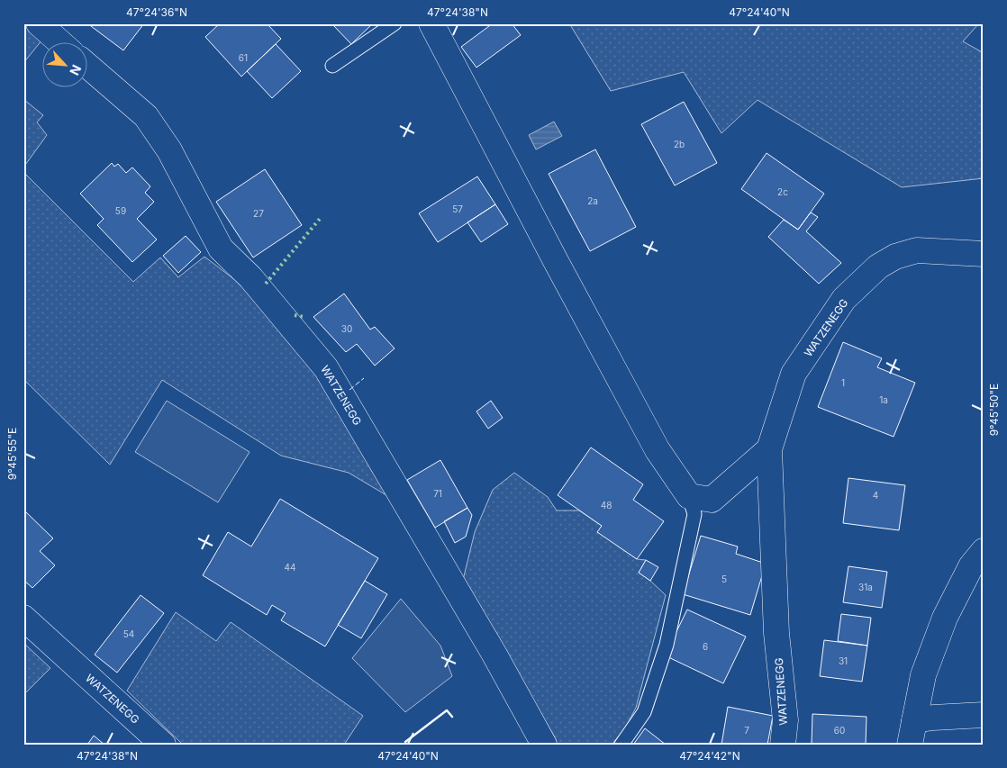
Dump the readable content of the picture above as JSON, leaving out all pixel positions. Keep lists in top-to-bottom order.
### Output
{
  "streets": {
    "street": ["WATZENEGG"]
  },
  "house_numbers": [
    "61",
    "2b",
    "2c",
    "2a",
    "57",
    "59",
    "27",
    "30",
    "1",
    "1a",
    "71",
    "4",
    "48",
    "44",
    "5",
    "31a",
    "54",
    "6",
    "31",
    "7",
    "60"
  ],
  "north": "bottom right",
  "coordinates": [
    "47°24'36\"N",
    "47°24'38\"N",
    "47°24'40\"N",
    "9°45'50\"E",
    "9°45'55\"E",
    "47°24'42\"N"
  ]
}
